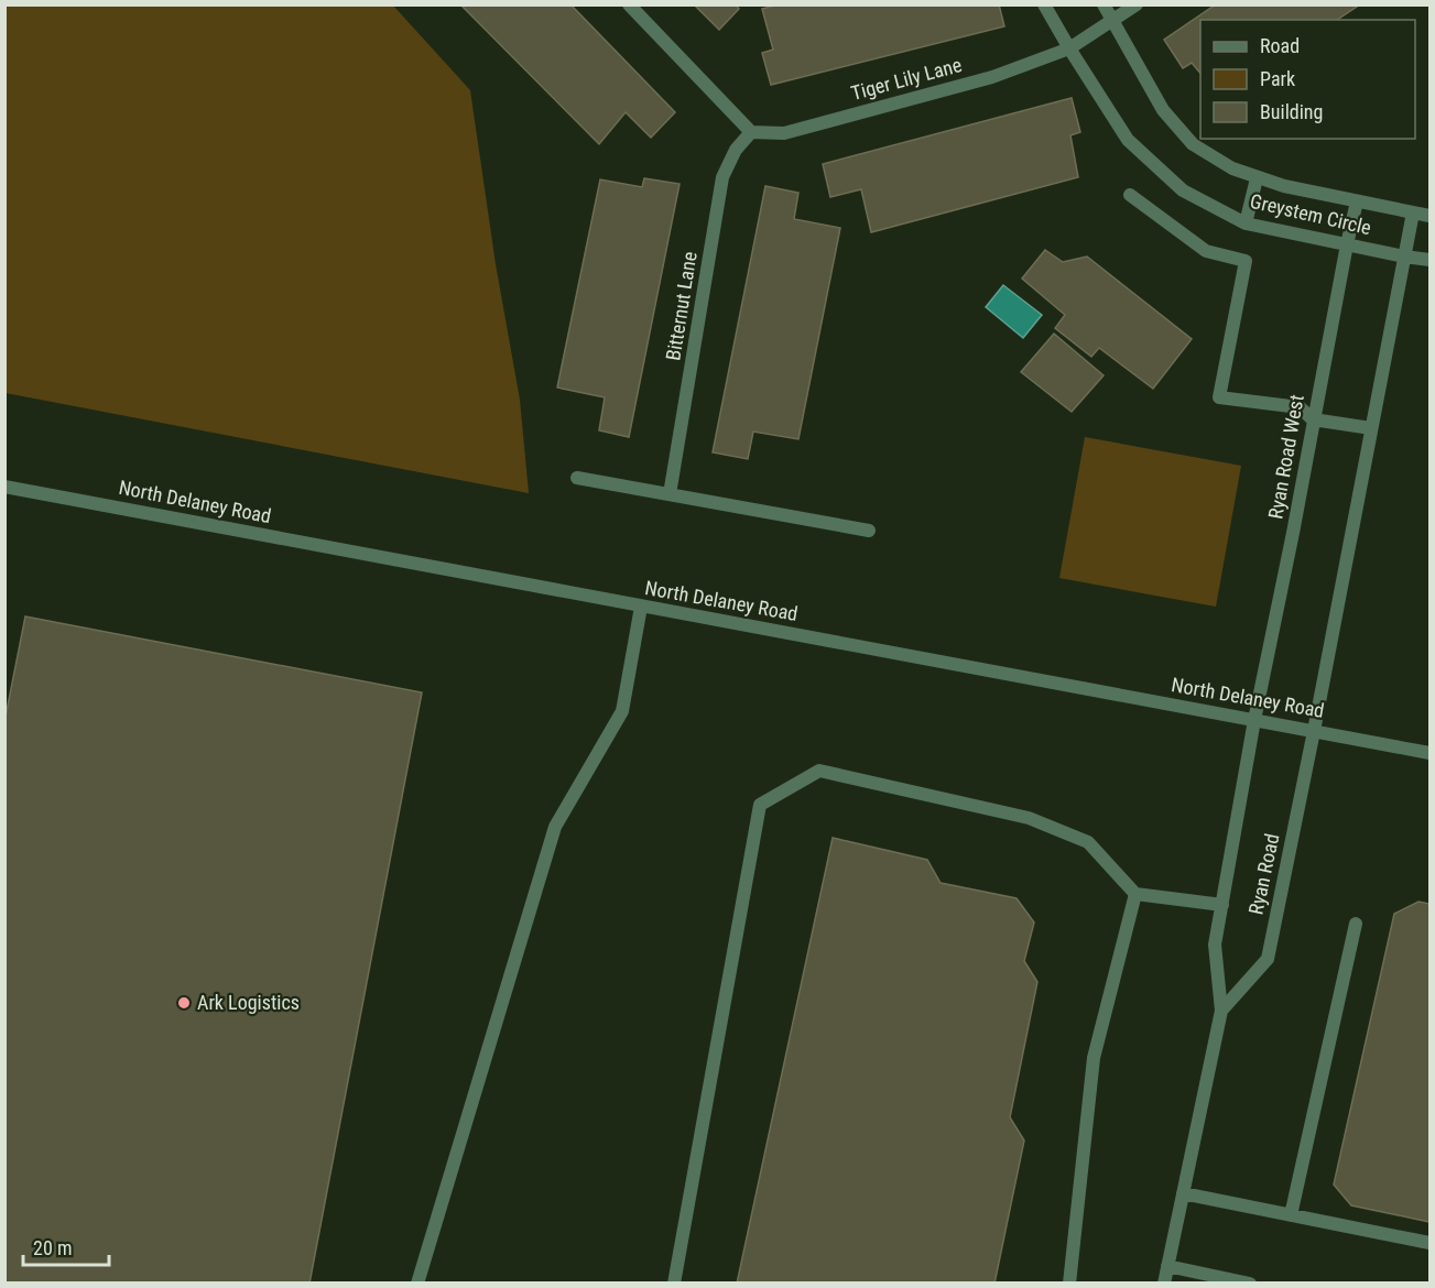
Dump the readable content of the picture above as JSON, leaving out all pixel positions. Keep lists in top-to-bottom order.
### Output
{
  "streets": {
    "street": [
      "Tiger Lily Lane",
      "Greystem Circle",
      "Bitternut Lane",
      "Ryan Road West",
      "North Delaney Road",
      "Ryan Road"
    ]
  },
  "crossings": [
    ["Tiger Lily Lane", "Greystem Circle"],
    ["Tiger Lily Lane", "Bitternut Lane"],
    ["Greystem Circle", "Ryan Road West"],
    ["Ryan Road West", "North Delaney Road"],
    ["Ryan Road West", "Ryan Road"],
    ["North Delaney Road", "Ryan Road"]
  ],
  "places": ["Ark Logistics"],
  "legend": ["Road", "Park", "Building"],
  "scale_bar": "20 m"
}
